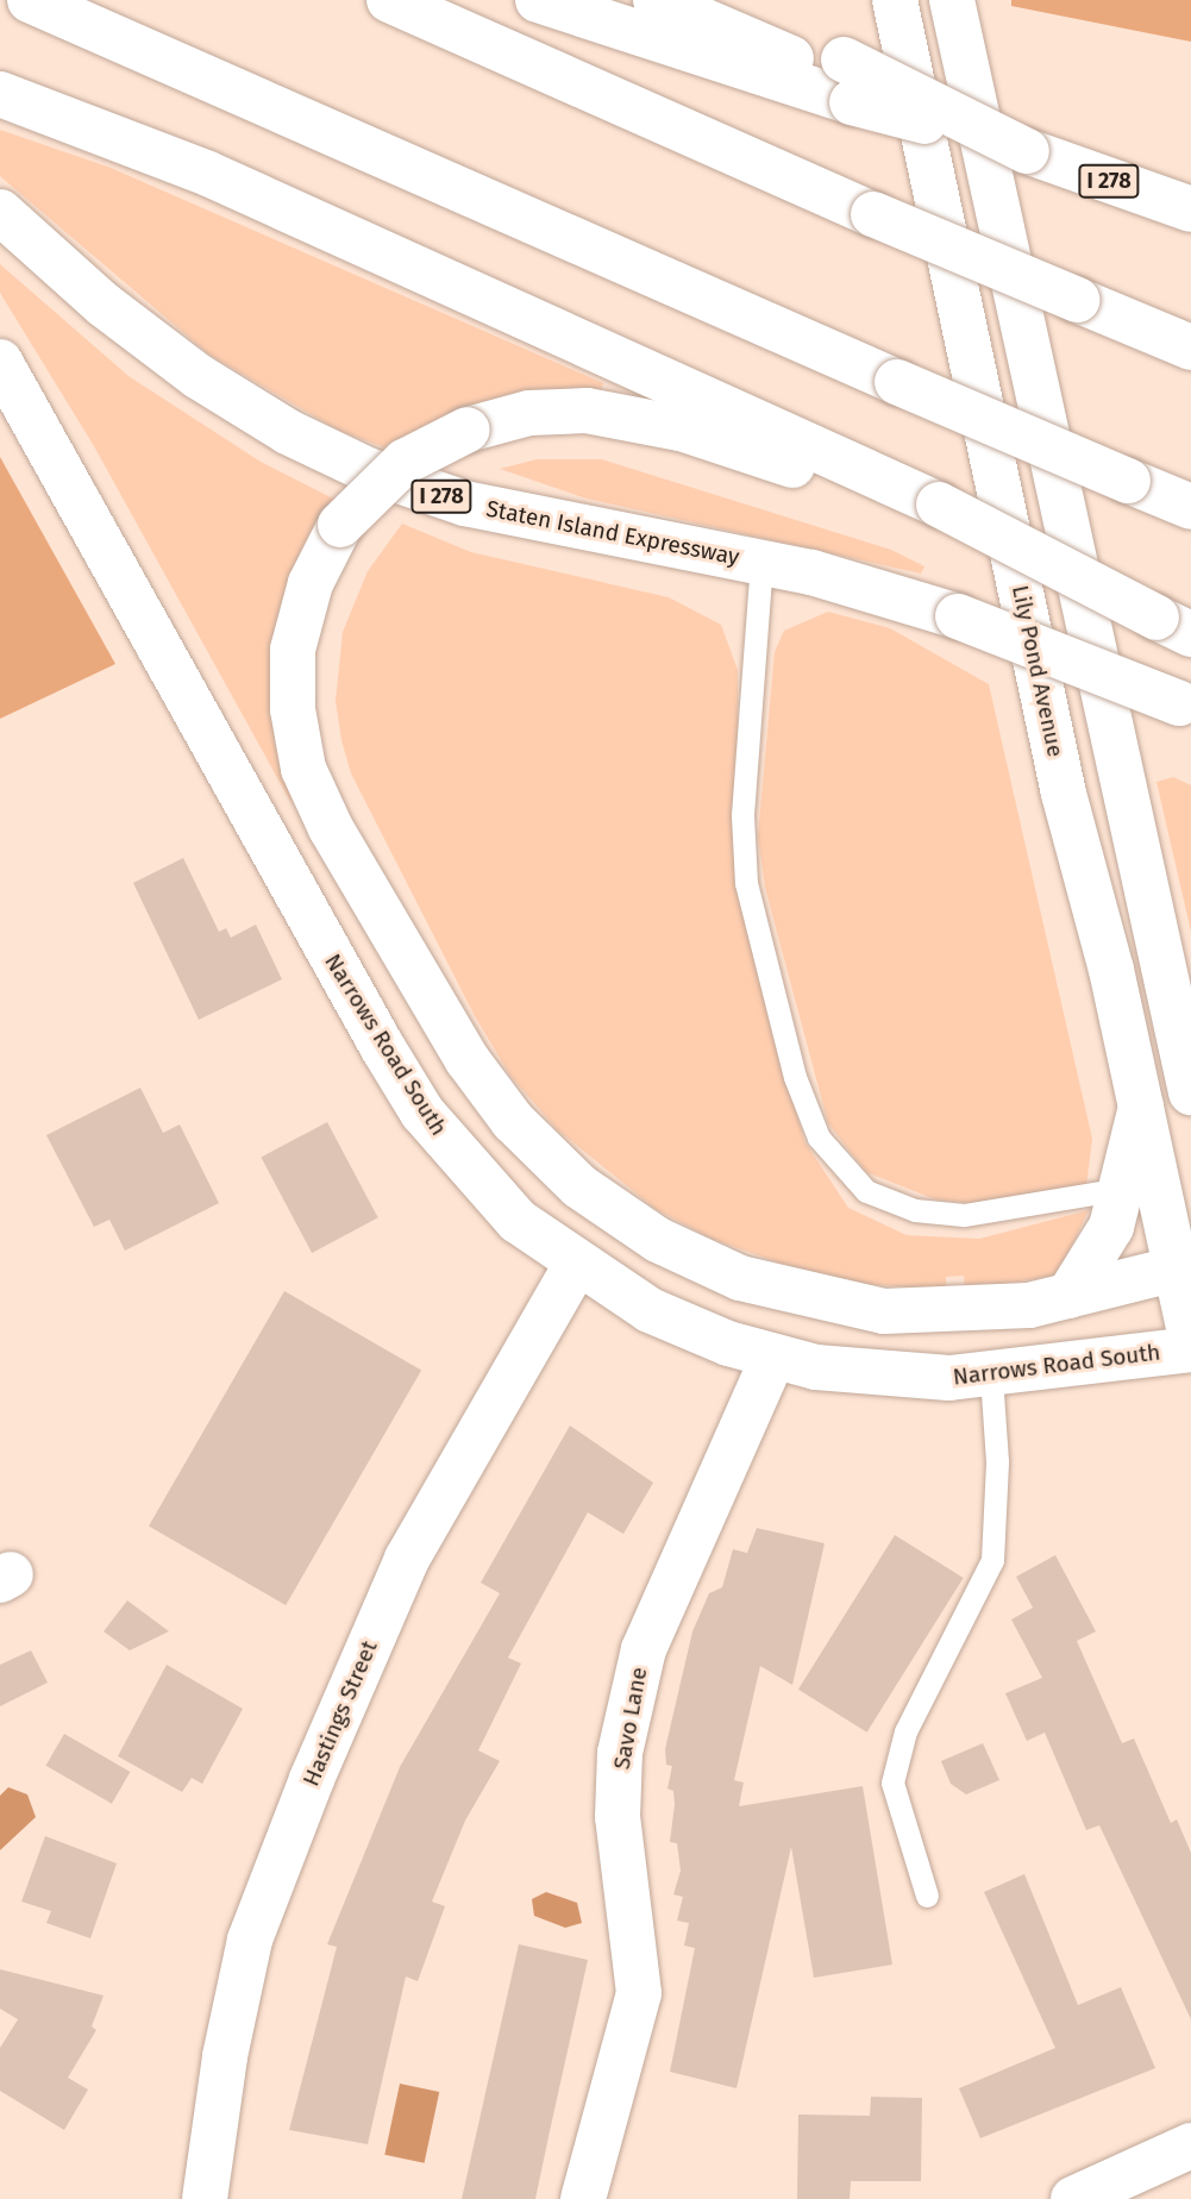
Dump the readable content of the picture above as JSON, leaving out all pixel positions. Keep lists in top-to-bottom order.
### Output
{
  "streets": {
    "main road": [
      "I 278",
      "Staten Island Expressway",
      "Lily Pond Avenue",
      "Narrows Road South",
      "Hastings Street",
      "Savo Lane"
    ]
  },
  "crossings": [
    ["Narrows Road South", "Hastings Street"],
    ["Narrows Road South", "Savo Lane"]
  ]
}
